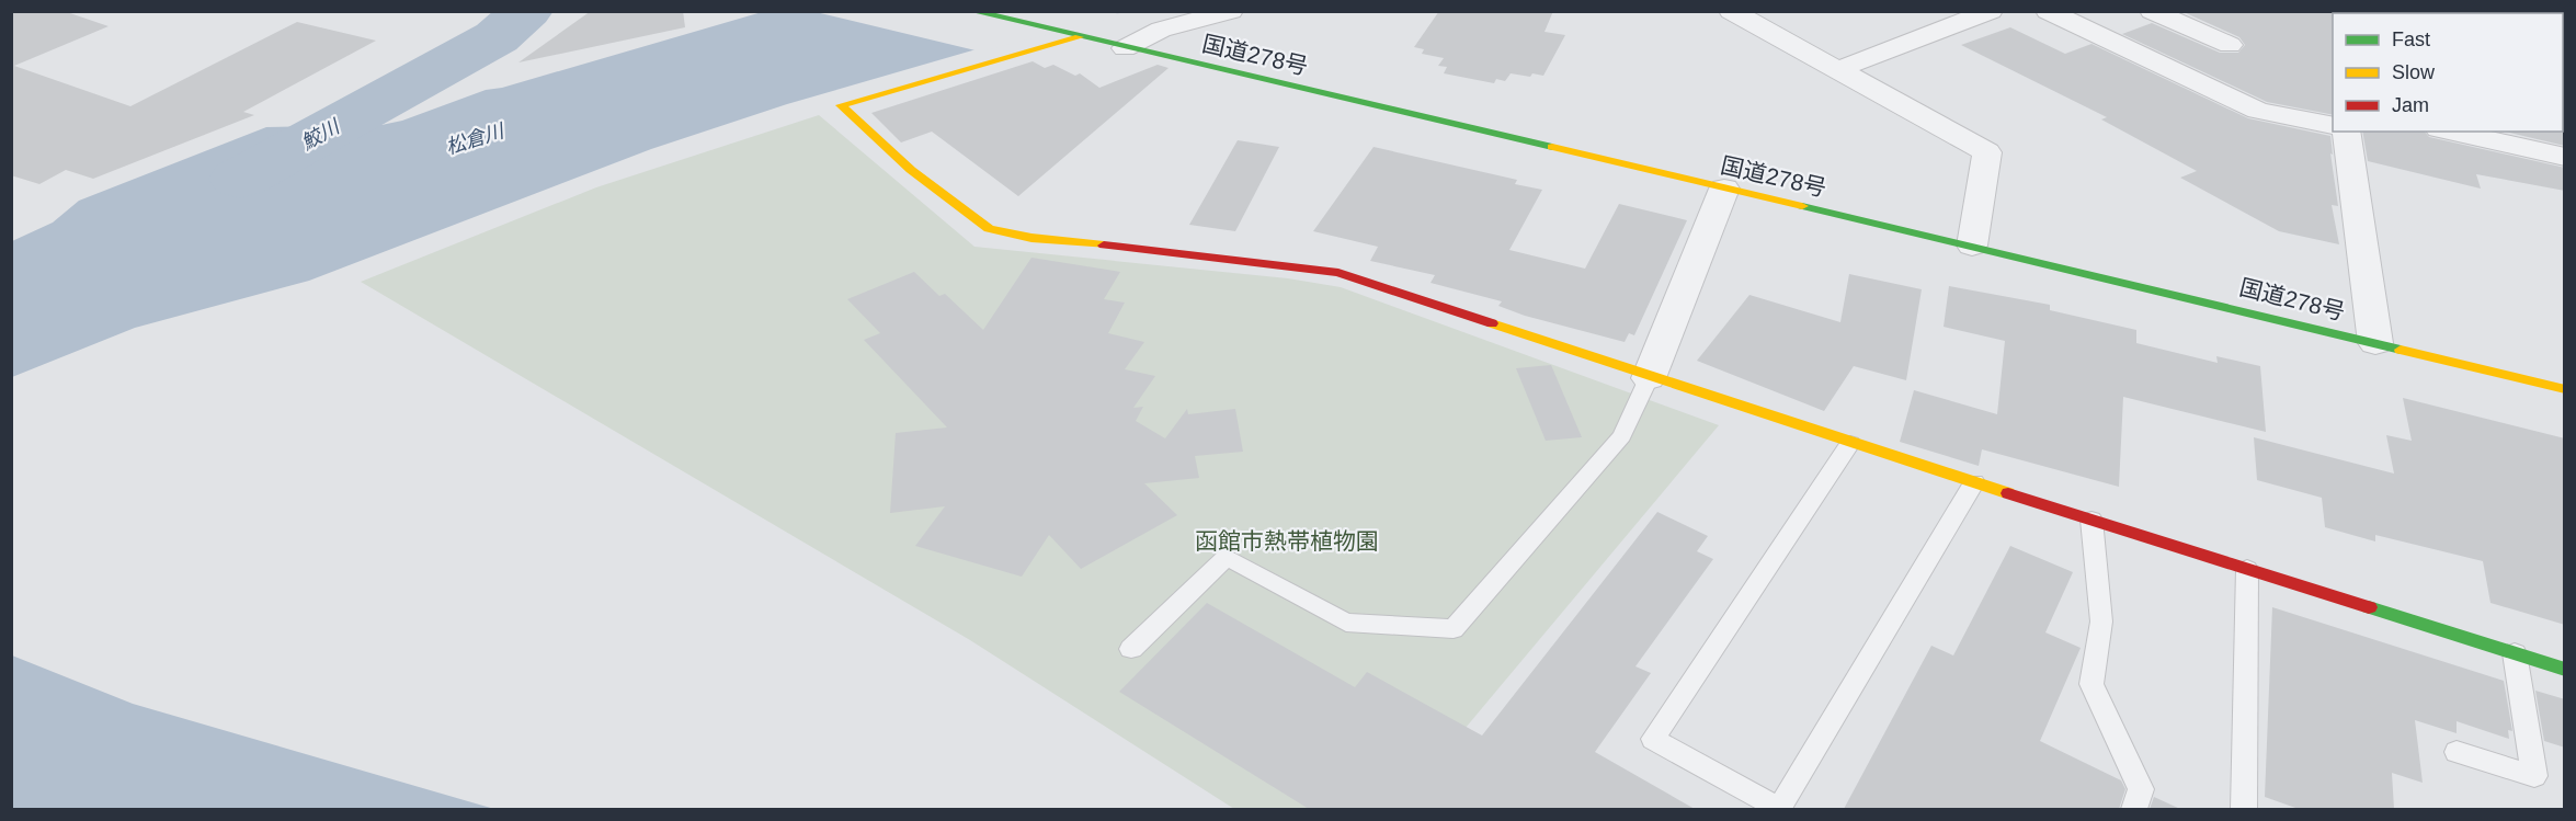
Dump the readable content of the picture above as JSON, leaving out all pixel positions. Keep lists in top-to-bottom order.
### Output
{
  "streets": {
    "main road": ["国道278号"]
  },
  "water": ["鮫川", "松倉川"],
  "parks": ["函館市熱帯植物園"],
  "legend": ["Fast", "Slow", "Jam"]
}
